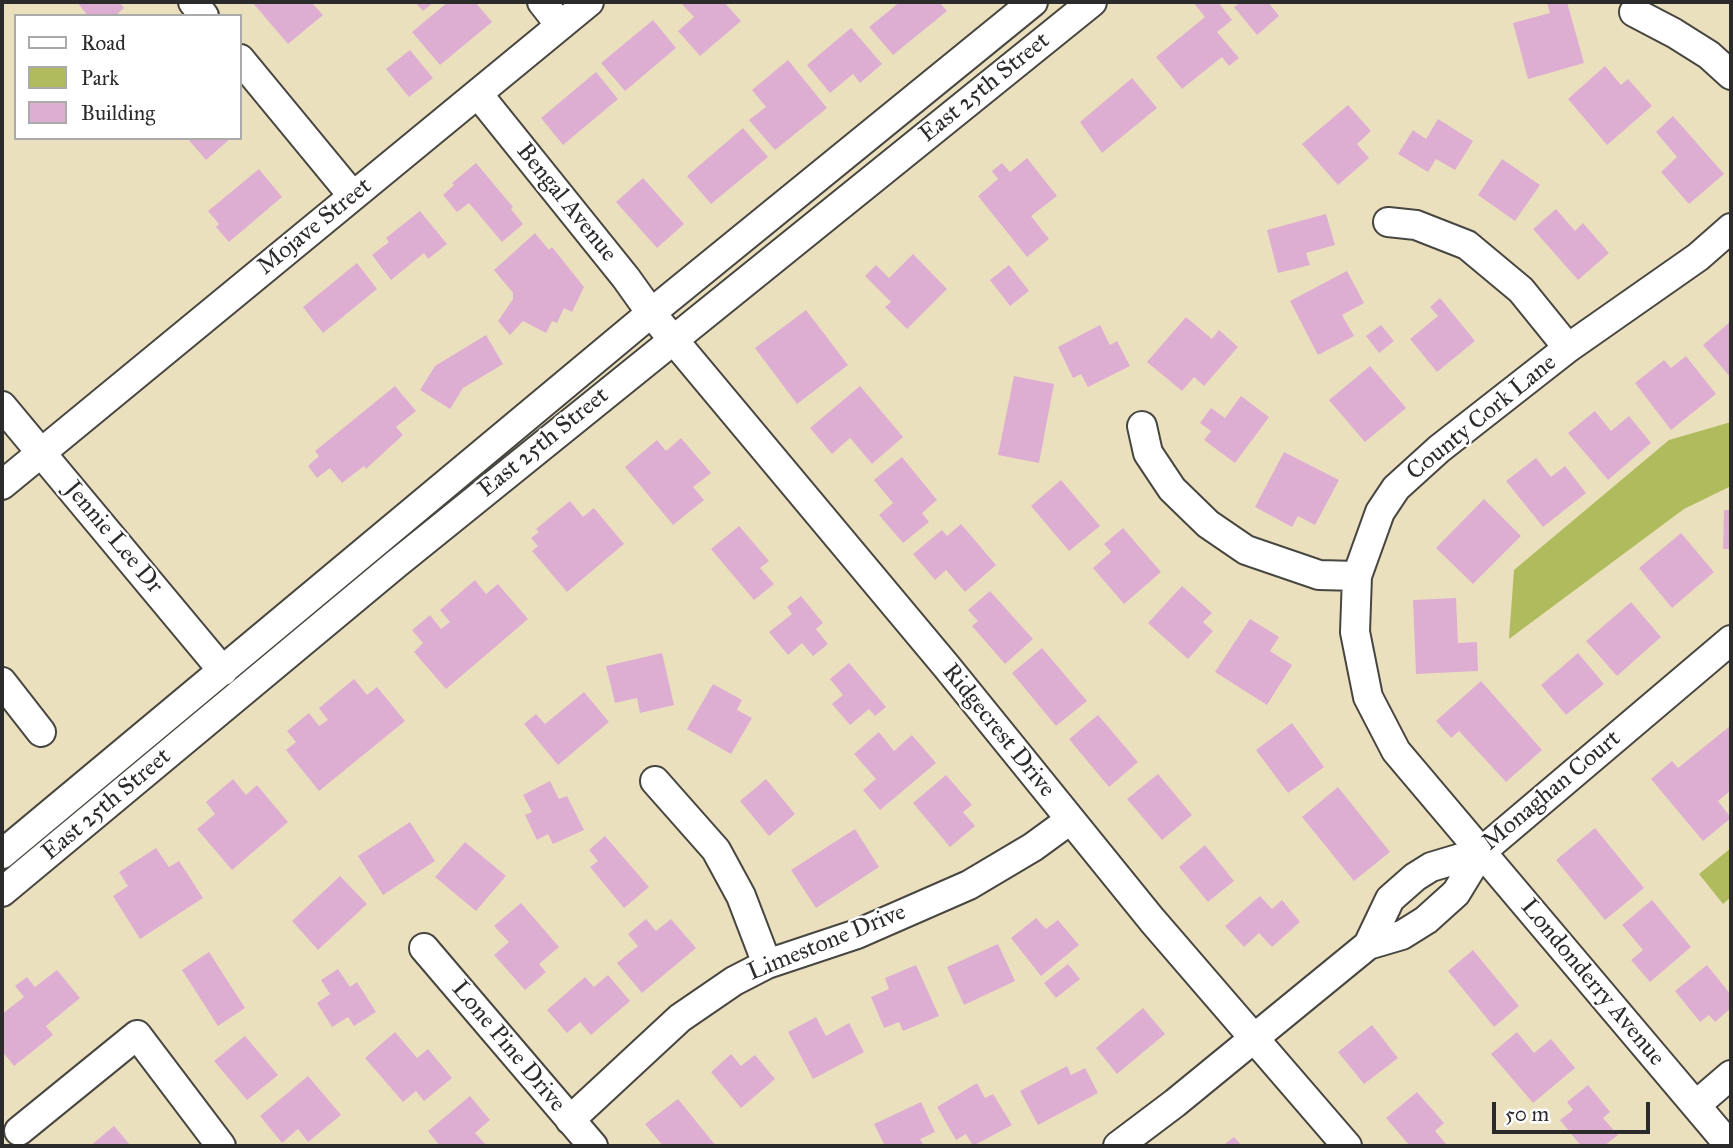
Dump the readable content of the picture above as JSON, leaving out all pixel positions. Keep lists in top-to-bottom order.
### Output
{
  "streets": {
    "street": [
      "East 25th Street",
      "Bengal Avenue",
      "Mojave Street",
      "County Cork Lane",
      "Jennie Lee Dr",
      "Ridgecrest Drive",
      "Monaghan Court",
      "Limestone Drive",
      "Londonderry Avenue",
      "Lone Pine Drive"
    ]
  },
  "crossings": [
    ["East 25th Street", "Bengal Avenue"],
    ["East 25th Street", "Jennie Lee Dr"],
    ["East 25th Street", "Ridgecrest Drive"],
    ["Bengal Avenue", "Mojave Street"],
    ["Bengal Avenue", "Ridgecrest Drive"],
    ["Mojave Street", "Jennie Lee Dr"],
    ["County Cork Lane", "Monaghan Court"],
    ["County Cork Lane", "Londonderry Avenue"],
    ["Ridgecrest Drive", "Monaghan Court"],
    ["Ridgecrest Drive", "Limestone Drive"],
    ["Monaghan Court", "Londonderry Avenue"],
    ["Limestone Drive", "Lone Pine Drive"]
  ],
  "legend": ["Road", "Park", "Building"],
  "scale_bar": "50 m"
}
